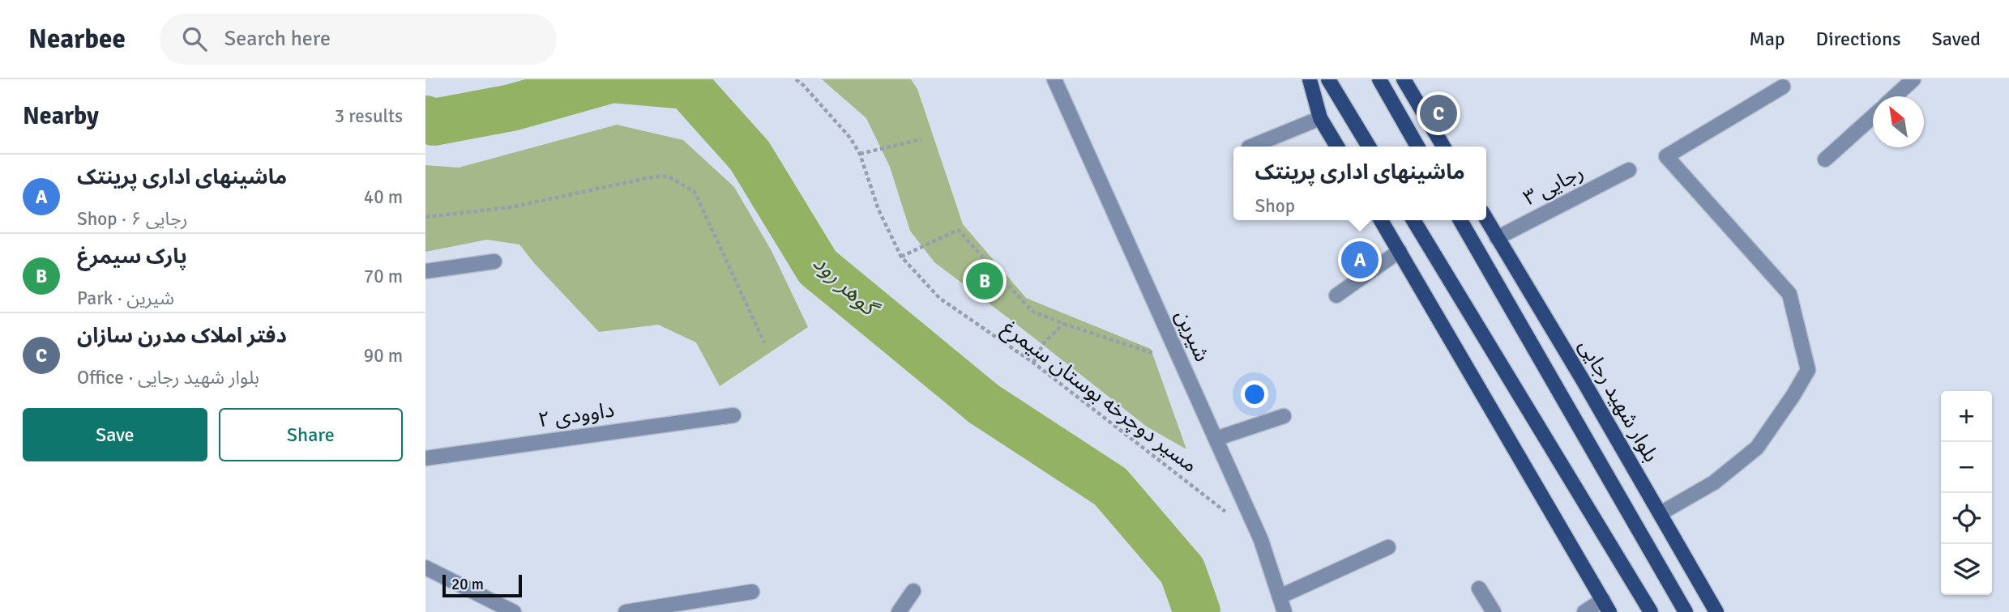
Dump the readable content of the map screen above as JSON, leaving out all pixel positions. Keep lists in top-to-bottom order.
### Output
{
  "streets": {
    "main road": ["بلوار شهید رجایی"],
    "street": ["رجایی ۳", "شیرین", "داوودی ۲"],
    "path": ["مسیر دوچرخه بوستان سیمرغ"]
  },
  "crossings": [
    ["رجایی ۳", "بلوار شهید رجایی"]
  ],
  "water": ["گوهر رود"],
  "scale_bar": "20 m",
  "north": "top left",
  "page": {
    "header": "Nearbee",
    "search": "Search here",
    "nav": ["Map", "Directions", "Saved"],
    "heading": ["Nearby", "3 results"],
    "pins": ["C", "A", "B"],
    "popup": ["ماشینهای اداری پرینتک", "Shop"],
    "list": [
      {
        "mark": "A",
        "name": "ماشینهای اداری پرینتک",
        "note": "Shop · رجایی ۶",
        "value": "40 m"
      },
      {
        "mark": "B",
        "name": "پارک سیمرغ",
        "note": "Park · شیرین",
        "value": "70 m"
      },
      {
        "mark": "C",
        "name": "دفتر املاک مدرن سازان",
        "note": "Office · بلوار شهید رجایی",
        "value": "90 m"
      }
    ],
    "buttons": ["Save", "Share"],
    "map_buttons": ["+", "−"],
    "scale": "20 m"
  }
}
